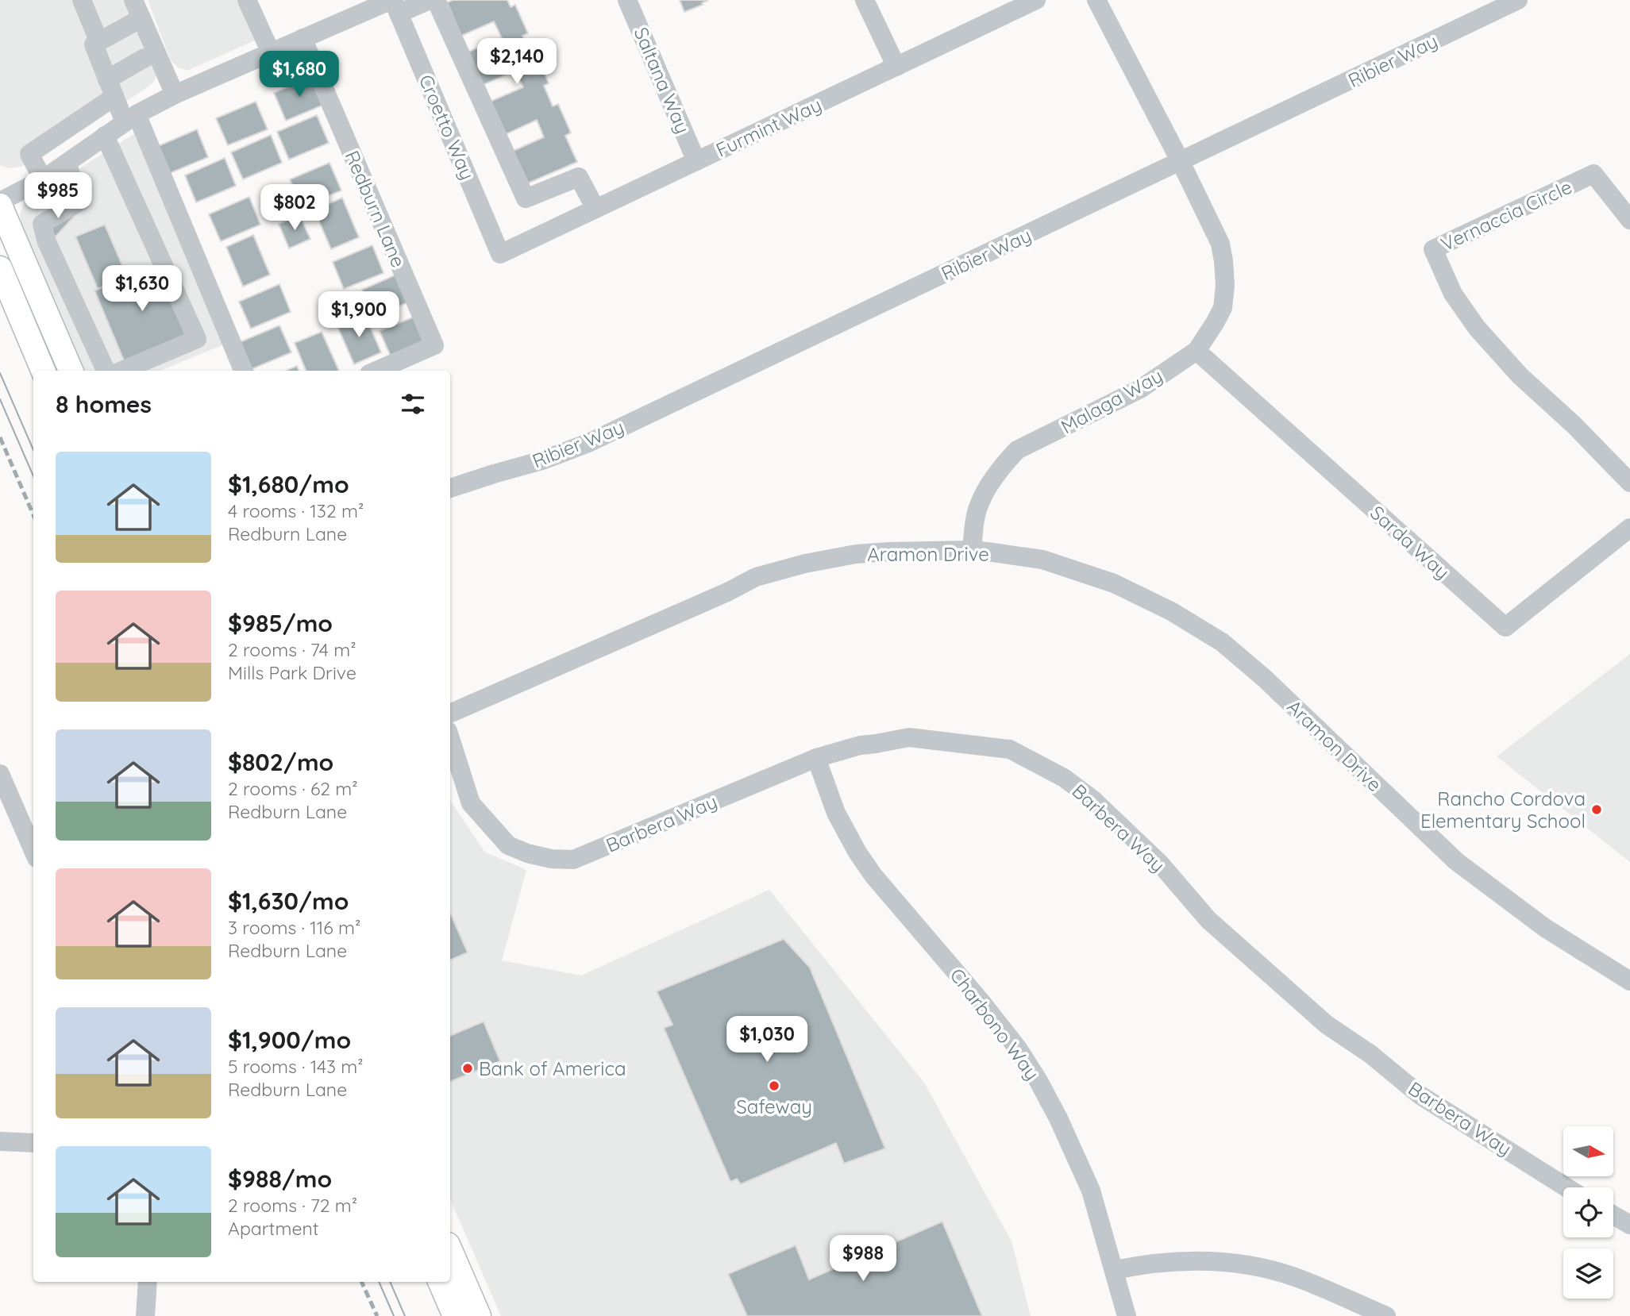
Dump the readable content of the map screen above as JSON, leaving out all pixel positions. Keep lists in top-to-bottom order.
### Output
{
  "streets": {
    "street": [
      "Ribier Way",
      "Saltana Way",
      "Croetto Way",
      "Furmint Way",
      "Redburn Lane",
      "Vernaccia Circle",
      "Malaga Way",
      "Sarda Way",
      "Aramon Drive",
      "Barbera Way",
      "Charbono Way"
    ]
  },
  "crossings": [
    ["Ribier Way", "Malaga Way"],
    ["Saltana Way", "Furmint Way"],
    ["Croetto Way", "Furmint Way"],
    ["Malaga Way", "Sarda Way"],
    ["Malaga Way", "Aramon Drive"],
    ["Barbera Way", "Charbono Way"]
  ],
  "places": ["Rancho Cordova Elementary School", "Bank of America", "Safeway"],
  "north": "right",
  "page": {
    "price": [
      "$2,140",
      "$1,680",
      "$985",
      "$802",
      "$1,630",
      "$1,900",
      "$1,030",
      "$988"
    ],
    "heading": "8 homes",
    "list": [
      {
        "name": "$1,680/mo",
        "note": "4 rooms · 132 m² · Redburn Lane"
      },
      {
        "name": "$985/mo",
        "note": "2 rooms · 74 m² · Mills Park Drive"
      },
      {
        "name": "$802/mo",
        "note": "2 rooms · 62 m² · Redburn Lane"
      },
      {
        "name": "$1,630/mo",
        "note": "3 rooms · 116 m² · Redburn Lane"
      },
      {
        "name": "$1,900/mo",
        "note": "5 rooms · 143 m² · Redburn Lane"
      },
      {
        "name": "$988/mo",
        "note": "2 rooms · 72 m² · Apartment"
      }
    ]
  }
}
